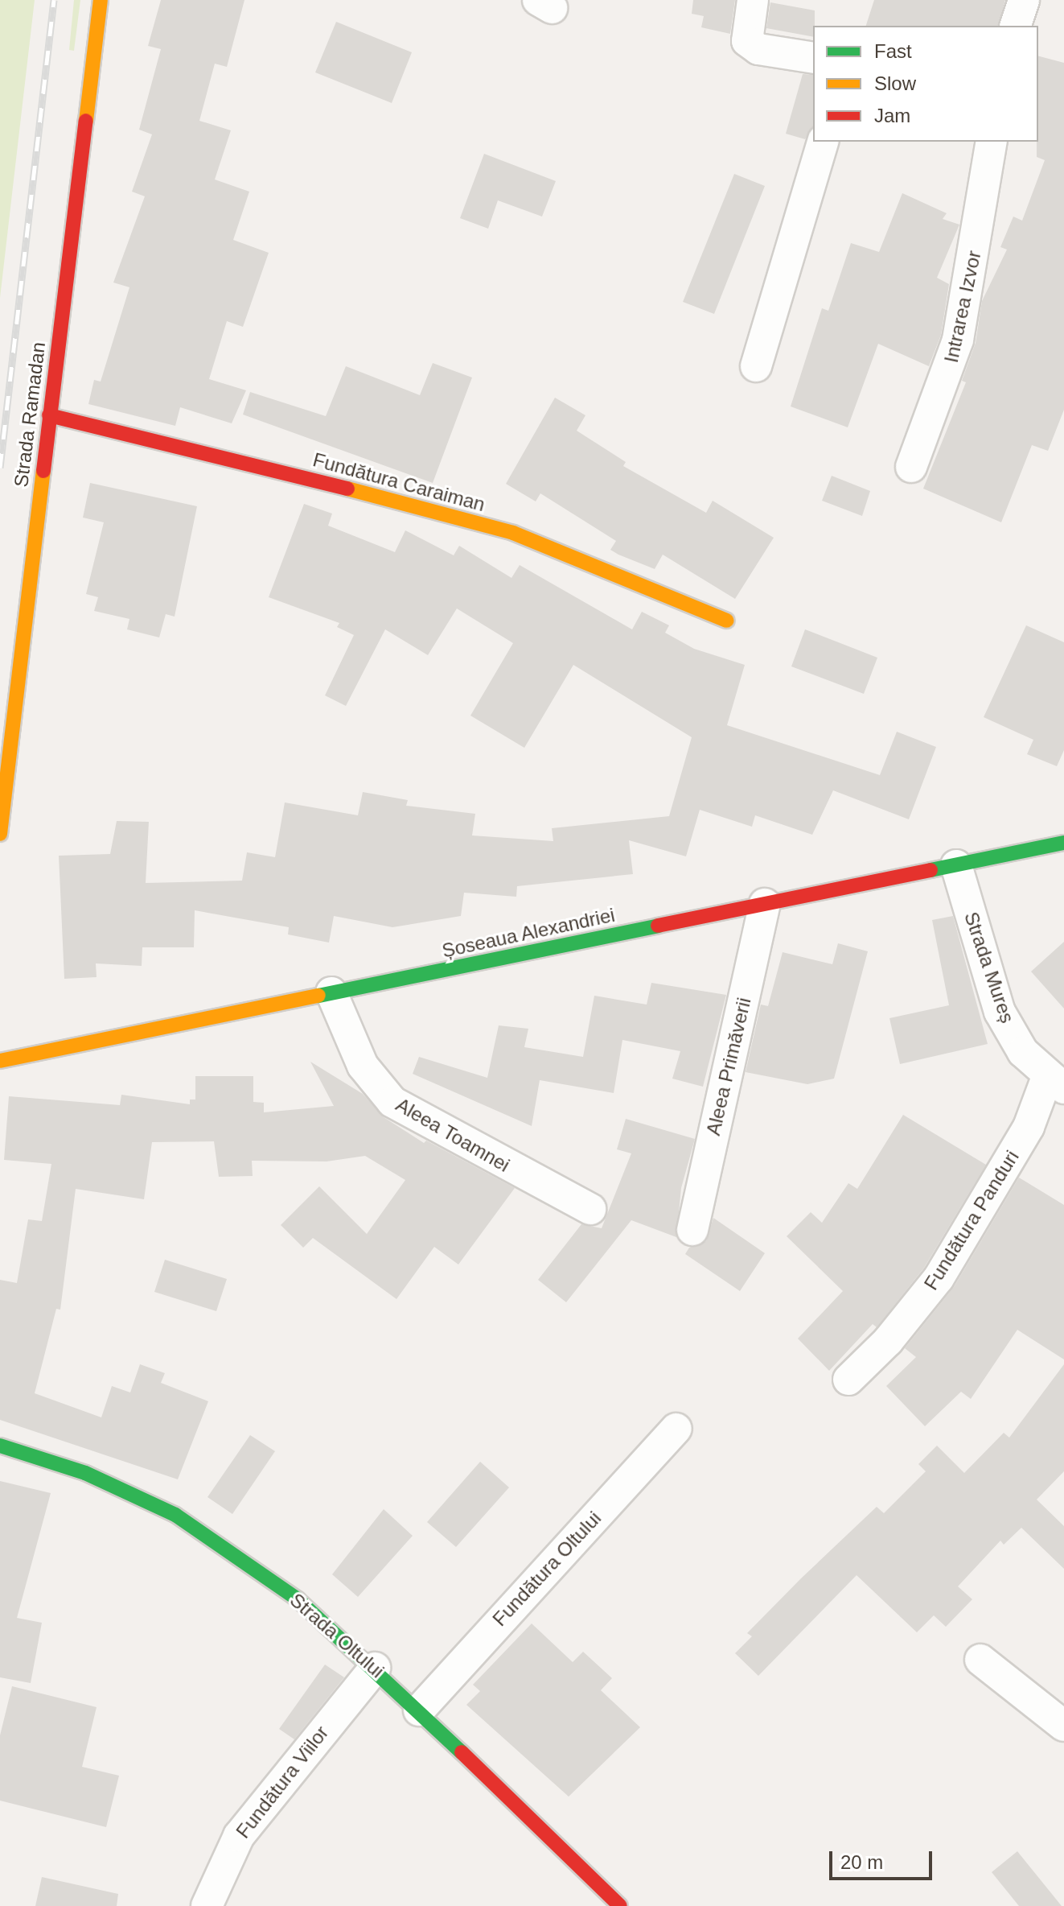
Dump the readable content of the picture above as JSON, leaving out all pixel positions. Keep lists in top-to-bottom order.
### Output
{
  "streets": {
    "street": [
      "Intrarea Izvor",
      "Strada Ramadan",
      "Fundătura Caraiman",
      "Șoseaua Alexandriei",
      "Strada Mureș",
      "Aleea Primăverii",
      "Aleea Toamnei",
      "Fundătura Panduri",
      "Fundătura Oltului",
      "Strada Oltului",
      "Fundătura Viilor"
    ]
  },
  "crossings": [
    ["Strada Ramadan", "Fundătura Caraiman"],
    ["Șoseaua Alexandriei", "Strada Mureș"],
    ["Șoseaua Alexandriei", "Aleea Primăverii"],
    ["Șoseaua Alexandriei", "Aleea Toamnei"],
    ["Strada Mureș", "Fundătura Panduri"],
    ["Fundătura Oltului", "Strada Oltului"],
    ["Strada Oltului", "Fundătura Viilor"]
  ],
  "legend": ["Fast", "Slow", "Jam"],
  "scale_bar": "20 m"
}
